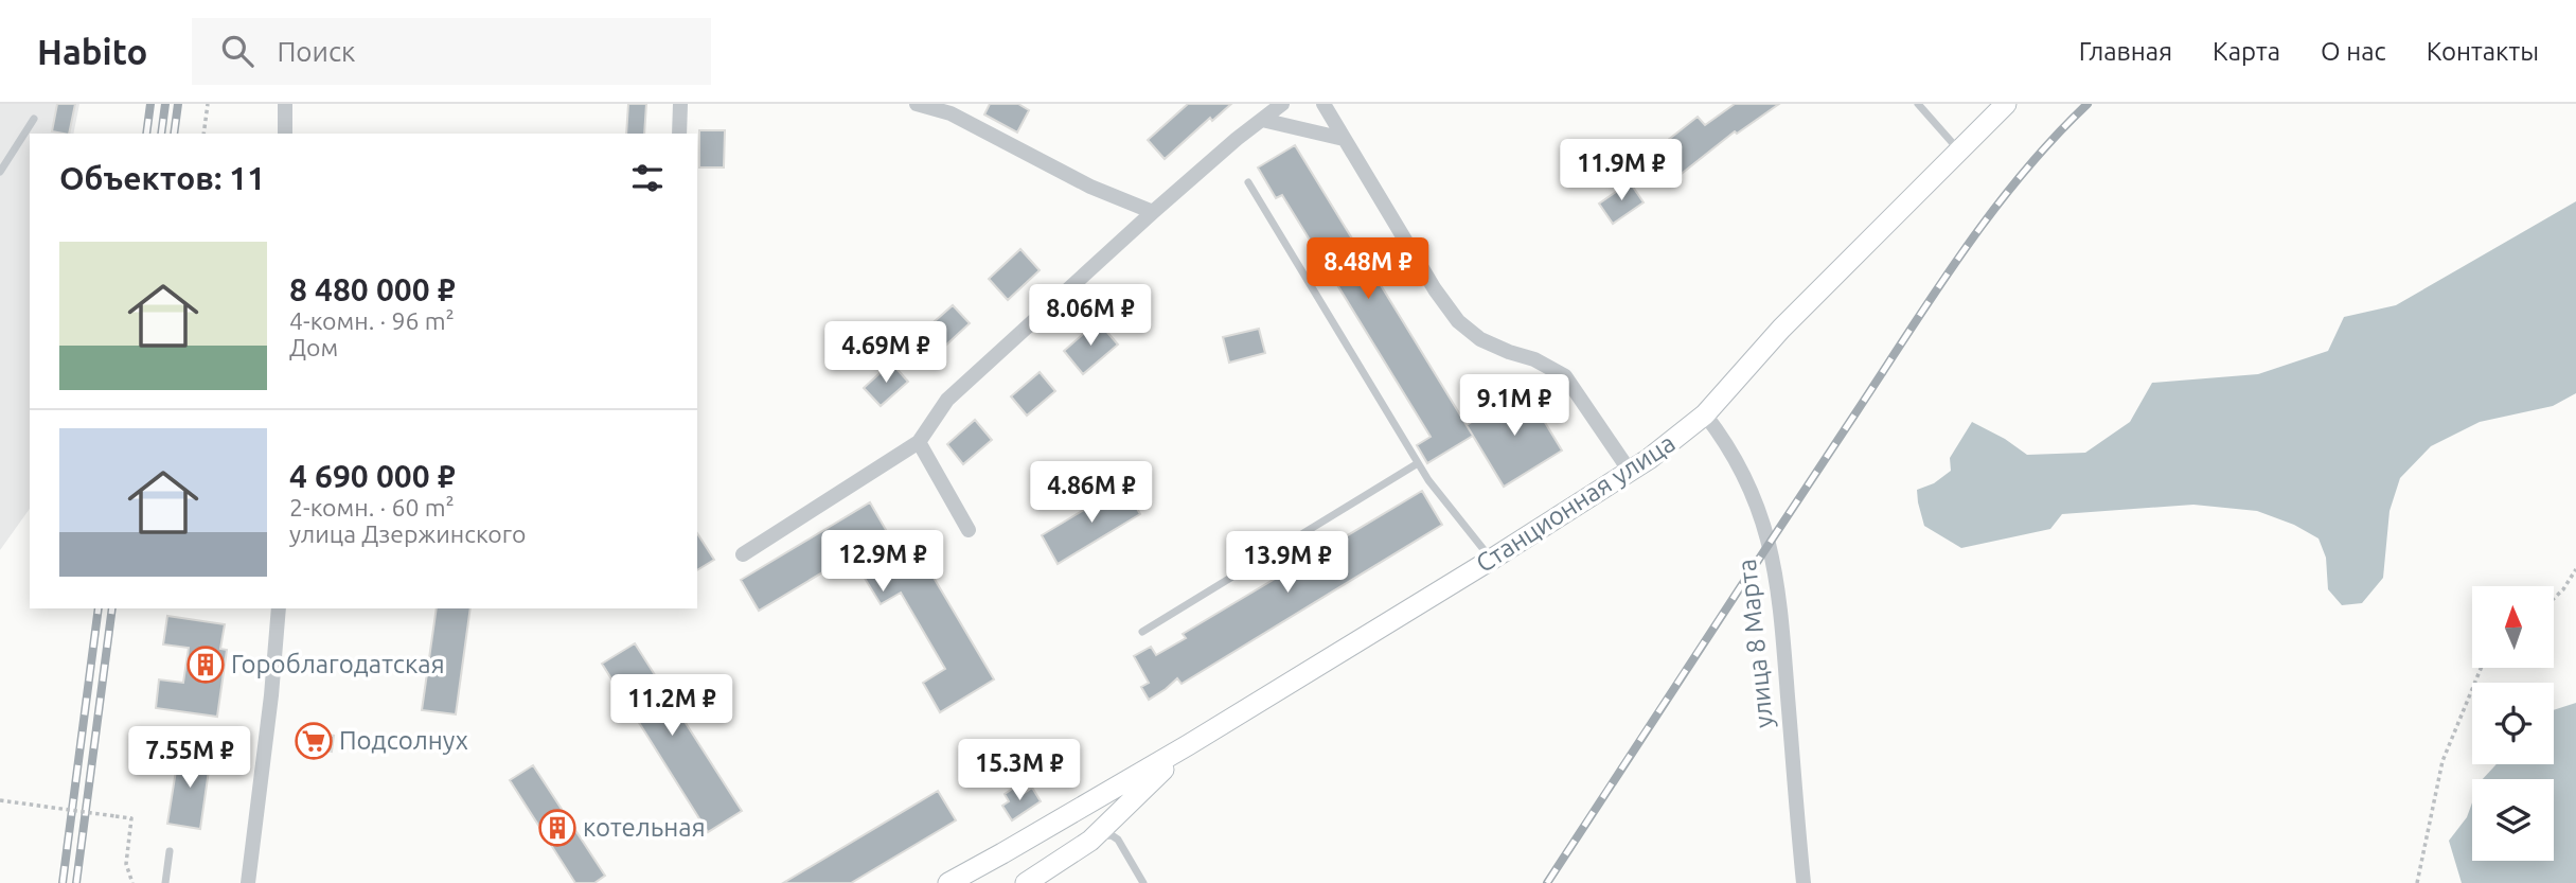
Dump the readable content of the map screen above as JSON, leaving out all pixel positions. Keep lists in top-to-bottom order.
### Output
{
  "streets": {
    "street": ["Станционная улица", "улица 8 Марта"]
  },
  "crossings": [
    ["Станционная улица", "улица 8 Марта"]
  ],
  "places": {
    "building": ["Гороблагодатская", "котельная"],
    "supermarket": ["Подсолнух"]
  },
  "north": "top",
  "page": {
    "header": "Habito",
    "search": "Поиск",
    "nav": [
      "Главная",
      "Карта",
      "О нас",
      "Контакты"
    ],
    "heading": "Объектов: 11",
    "price": [
      "11.9M ₽",
      "8.48M ₽",
      "8.06M ₽",
      "4.69M ₽",
      "9.1M ₽",
      "4.86M ₽",
      "12.9M ₽",
      "13.9M ₽",
      "11.2M ₽",
      "7.55M ₽",
      "15.3M ₽"
    ],
    "list": [
      {
        "name": "8 480 000 ₽",
        "note": "4-комн. · 96 m² · Дом"
      },
      {
        "name": "4 690 000 ₽",
        "note": "2-комн. · 60 m² · улица Дзержинского"
      }
    ]
  }
}
